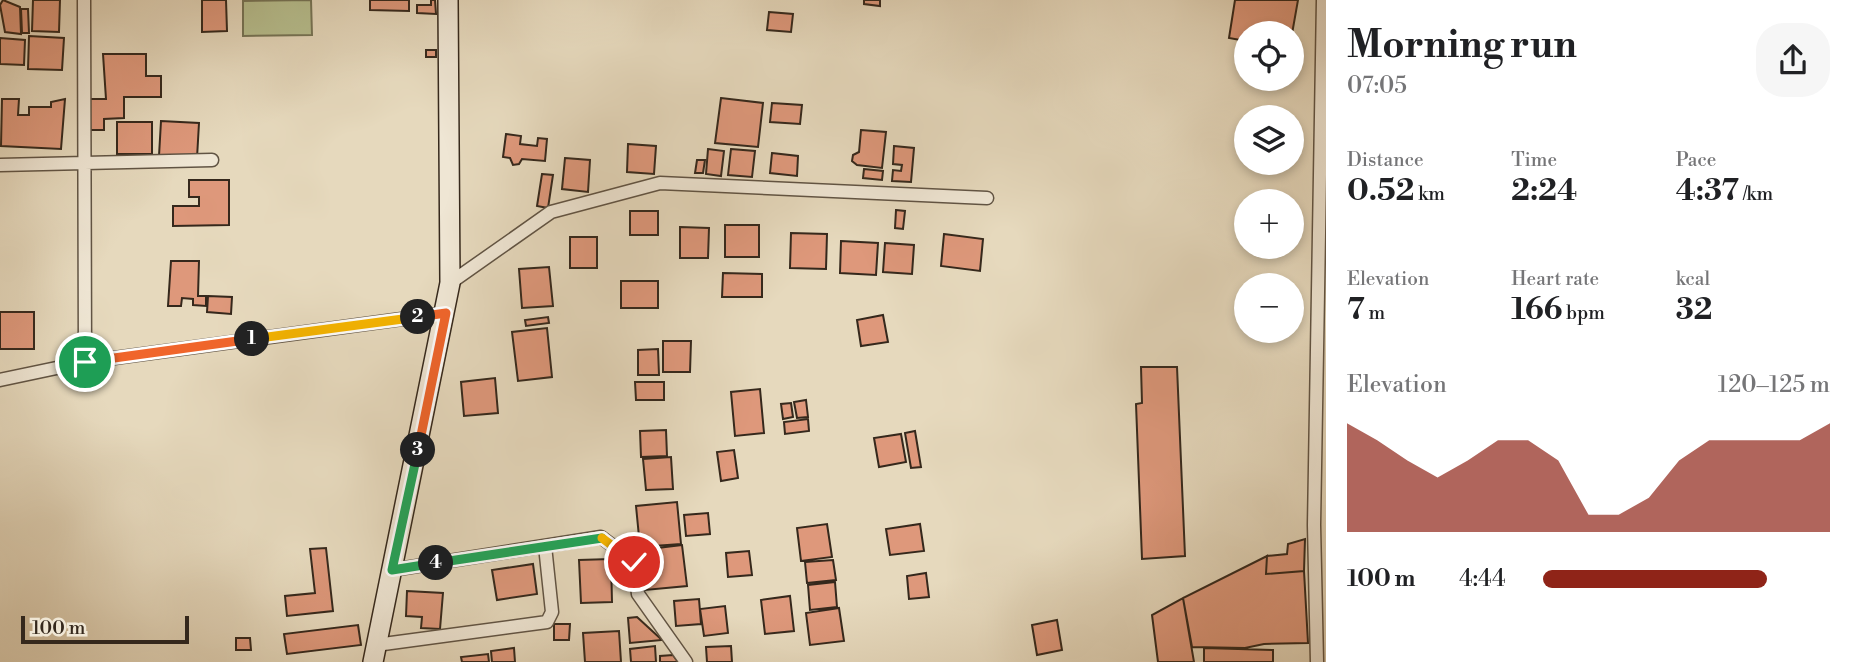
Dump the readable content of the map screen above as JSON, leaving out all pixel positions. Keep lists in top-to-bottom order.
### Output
{
  "scale_bar": "100 m",
  "page": {
    "heading": ["Morning run", "07:05"],
    "map_buttons": ["+", "−"],
    "stats": [
      ["Distance", "0.52 km"],
      ["Time", "2:24"],
      ["Pace", "4:37 /km"],
      ["Elevation", "7 m"],
      ["Heart rate", "166 bpm"],
      ["kcal", "32"]
    ],
    "pins": [
      "2",
      "1",
      "3",
      "4"
    ],
    "chart": ["Elevation", "120–125 m"],
    "list": [
      {
        "name": "100 m",
        "note": "4:44"
      }
    ],
    "scale": "100 m"
  }
}
